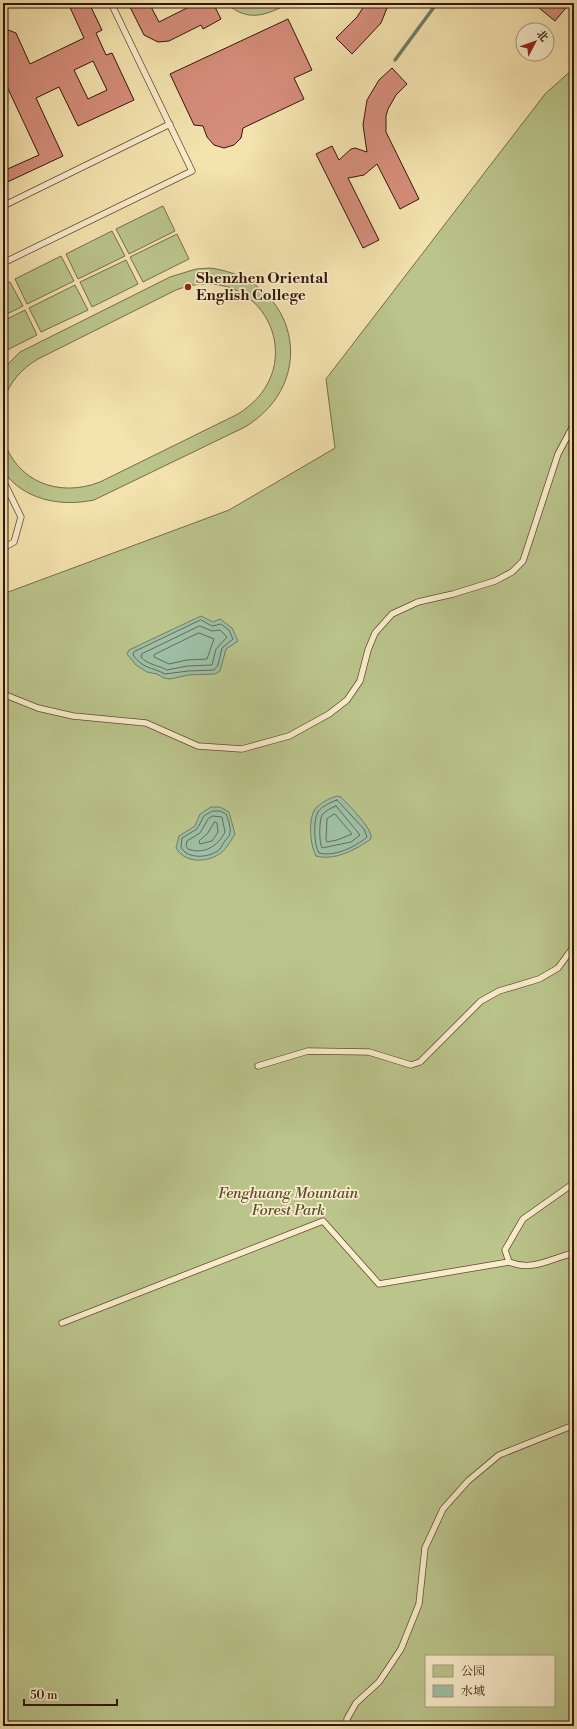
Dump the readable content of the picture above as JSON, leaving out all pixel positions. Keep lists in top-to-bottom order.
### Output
{
  "parks": ["Fenghuang Mountain Forest Park"],
  "places": ["Shenzhen Oriental English College"],
  "legend": ["公园", "水域"],
  "scale_bar": "50 m",
  "north": "top right"
}
